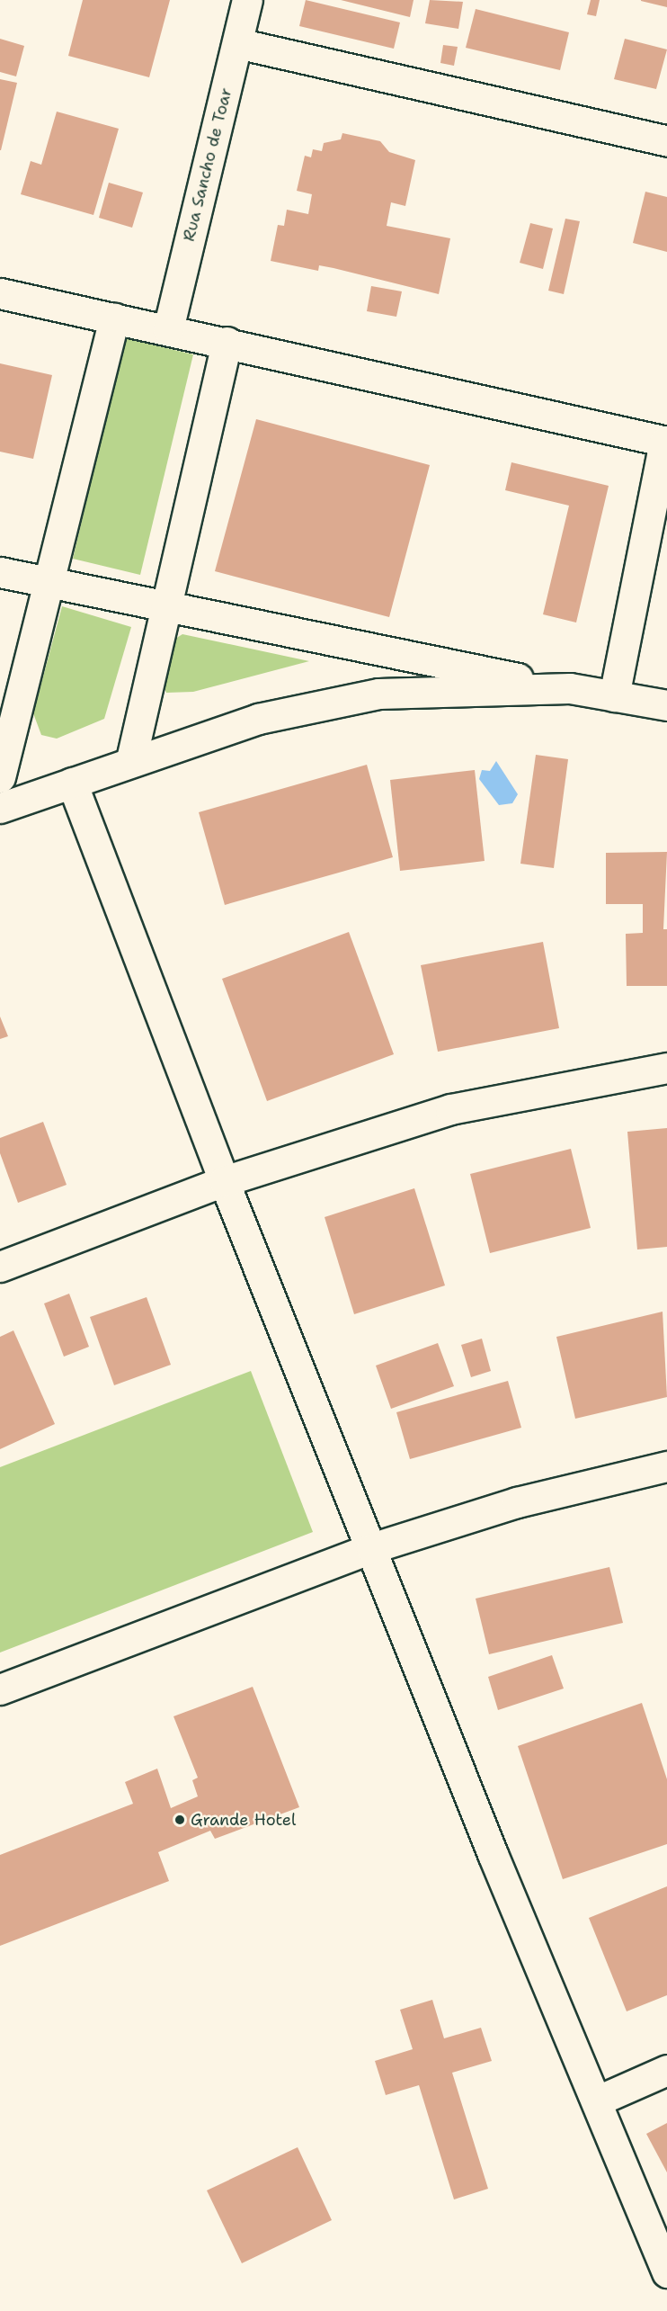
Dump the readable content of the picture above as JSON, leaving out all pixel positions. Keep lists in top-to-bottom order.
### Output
{
  "streets": {
    "street": ["Rua Sancho de Toar"]
  },
  "places": ["Grande Hotel"]
}
